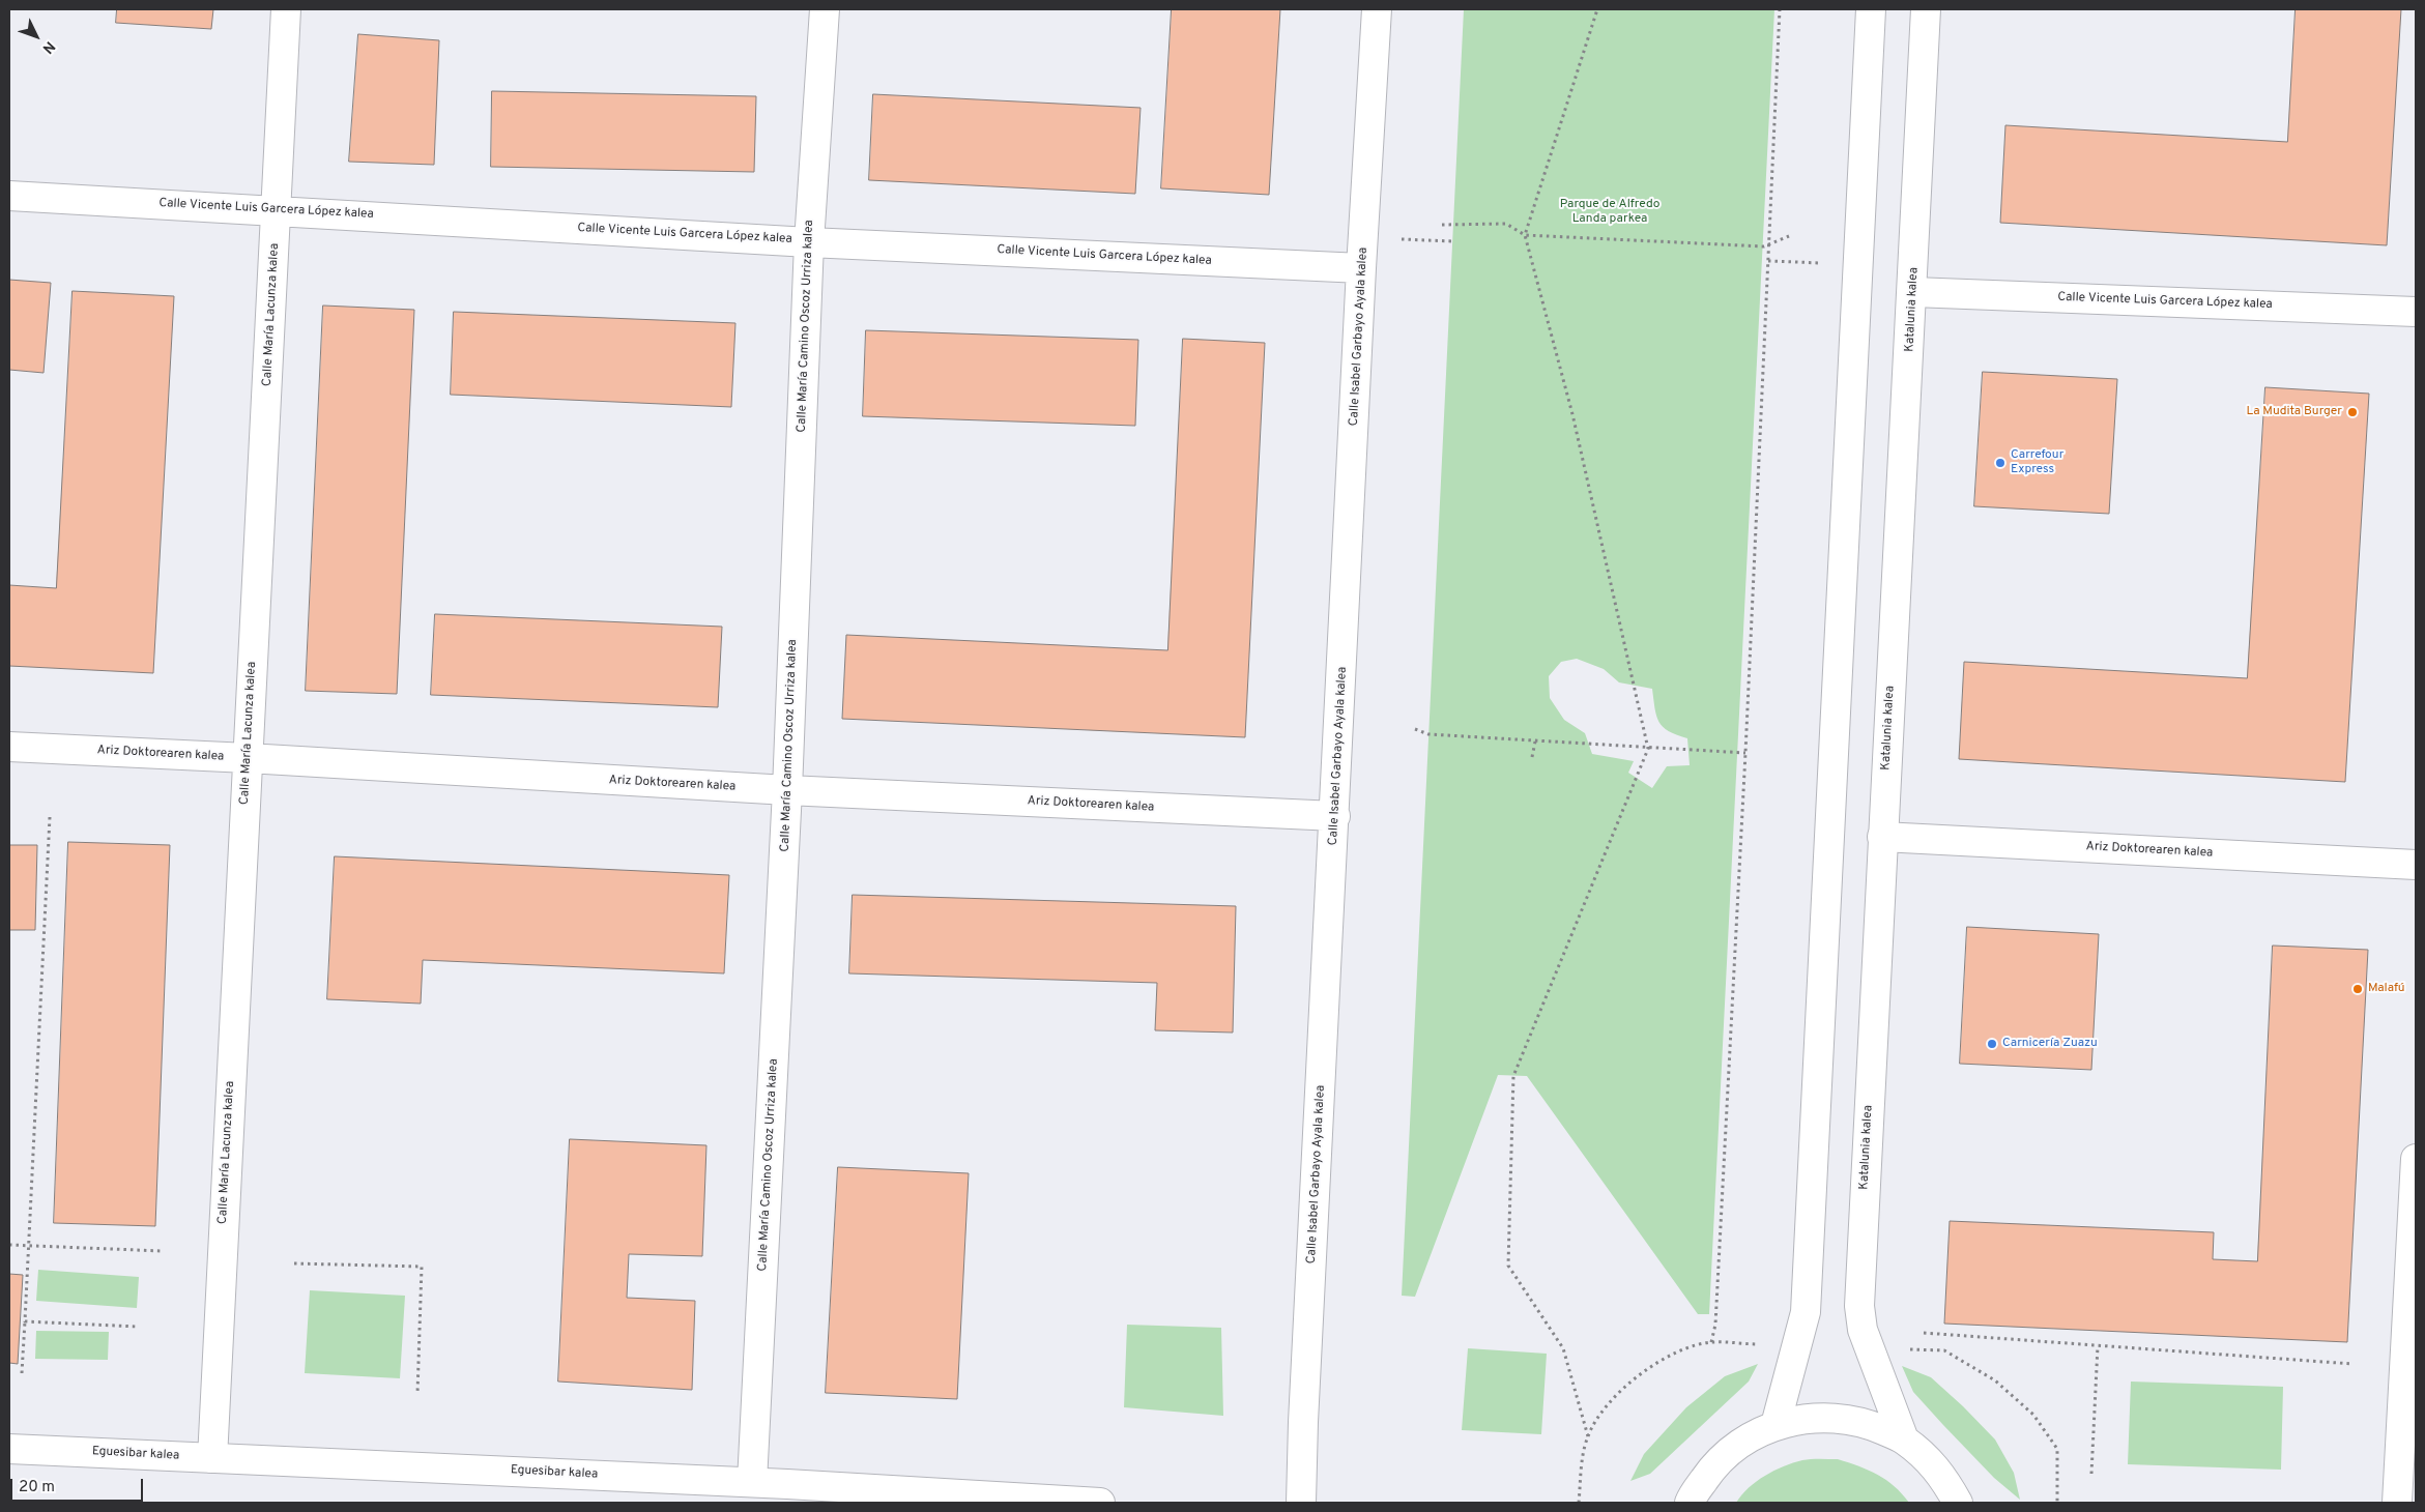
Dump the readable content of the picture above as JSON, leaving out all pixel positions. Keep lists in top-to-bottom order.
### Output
{
  "streets": {
    "street": [
      "Calle Vicente Luis Garcera López kalea",
      "Katalunia kalea",
      "Calle María Lacunza kalea",
      "Calle María Camino Oscoz Urriza kalea",
      "Calle Isabel Garbayo Ayala kalea",
      "Ariz Doktorearen kalea",
      "Eguesibar kalea"
    ]
  },
  "crossings": [
    ["Calle Vicente Luis Garcera López kalea", "Katalunia kalea"],
    ["Calle Vicente Luis Garcera López kalea", "Calle María Lacunza kalea"],
    ["Calle Vicente Luis Garcera López kalea", "Calle María Camino Oscoz Urriza kalea"],
    ["Calle Vicente Luis Garcera López kalea", "Calle Isabel Garbayo Ayala kalea"],
    ["Katalunia kalea", "Ariz Doktorearen kalea"],
    ["Calle María Lacunza kalea", "Ariz Doktorearen kalea"],
    ["Calle María Lacunza kalea", "Eguesibar kalea"],
    ["Calle María Camino Oscoz Urriza kalea", "Ariz Doktorearen kalea"],
    ["Calle María Camino Oscoz Urriza kalea", "Eguesibar kalea"],
    ["Calle Isabel Garbayo Ayala kalea", "Ariz Doktorearen kalea"]
  ],
  "parks": ["Parque de Alfredo Landa parkea"],
  "places": [
    "La Mudita Burger",
    "Carrefour Express",
    "Malafú",
    "Carnicería Zuazu"
  ],
  "scale_bar": "20 m",
  "north": "bottom right"
}
